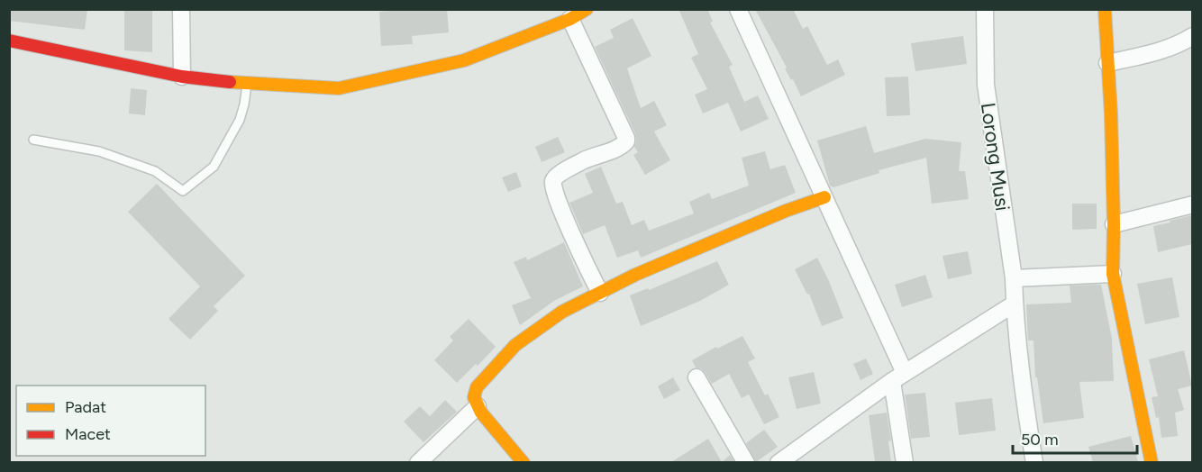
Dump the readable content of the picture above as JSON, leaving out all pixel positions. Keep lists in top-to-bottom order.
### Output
{
  "streets": {
    "street": ["Lorong Musi"]
  },
  "legend": ["Padat", "Macet"],
  "scale_bar": "50 m"
}
